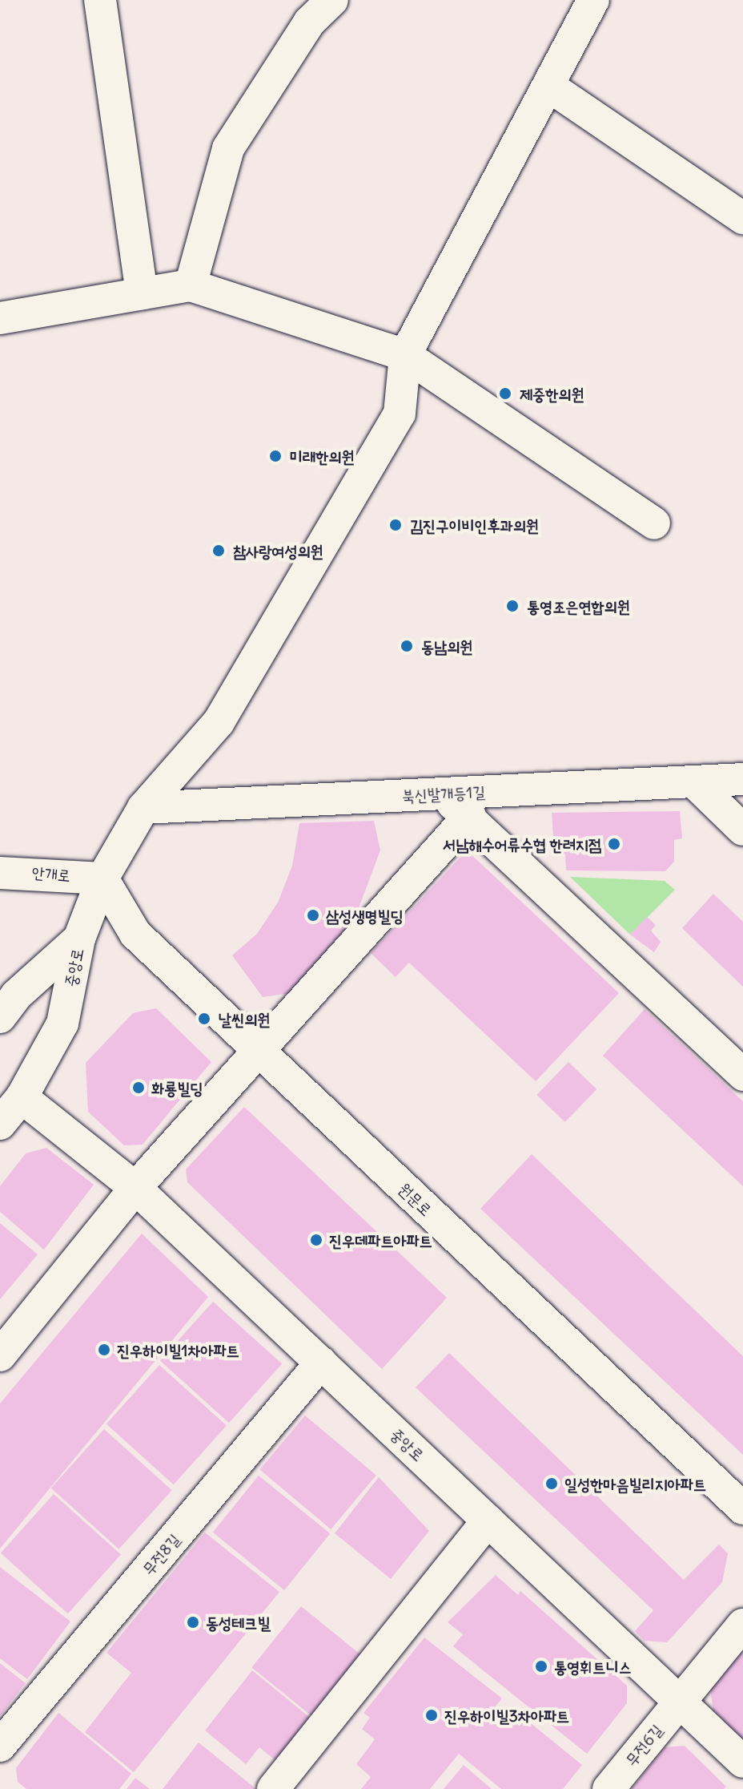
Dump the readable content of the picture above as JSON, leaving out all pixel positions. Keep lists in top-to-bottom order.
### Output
{
  "streets": {
    "street": [
      "북신발개등1길",
      "안개로",
      "중앙로",
      "원문로",
      "무전8길",
      "무전6길"
    ]
  },
  "crossings": [
    ["안개로", "원문로"],
    ["중앙로", "무전8길"],
    ["중앙로", "무전6길"]
  ],
  "places": [
    "제중한의원",
    "미래한의원",
    "김진구이비인후과의원",
    "참사랑여성의원",
    "통영조은연합의원",
    "동남의원",
    "서남해수어류수협 한려지점",
    "삼성생명빌딩",
    "날씬의원",
    "화룡빌딩",
    "진우데파트아파트",
    "진우하이빌1차아파트",
    "일성한마음빌리지아파트",
    "동성테크빌",
    "통영휘트니스",
    "진우하이빌3차아파트"
  ]
}
